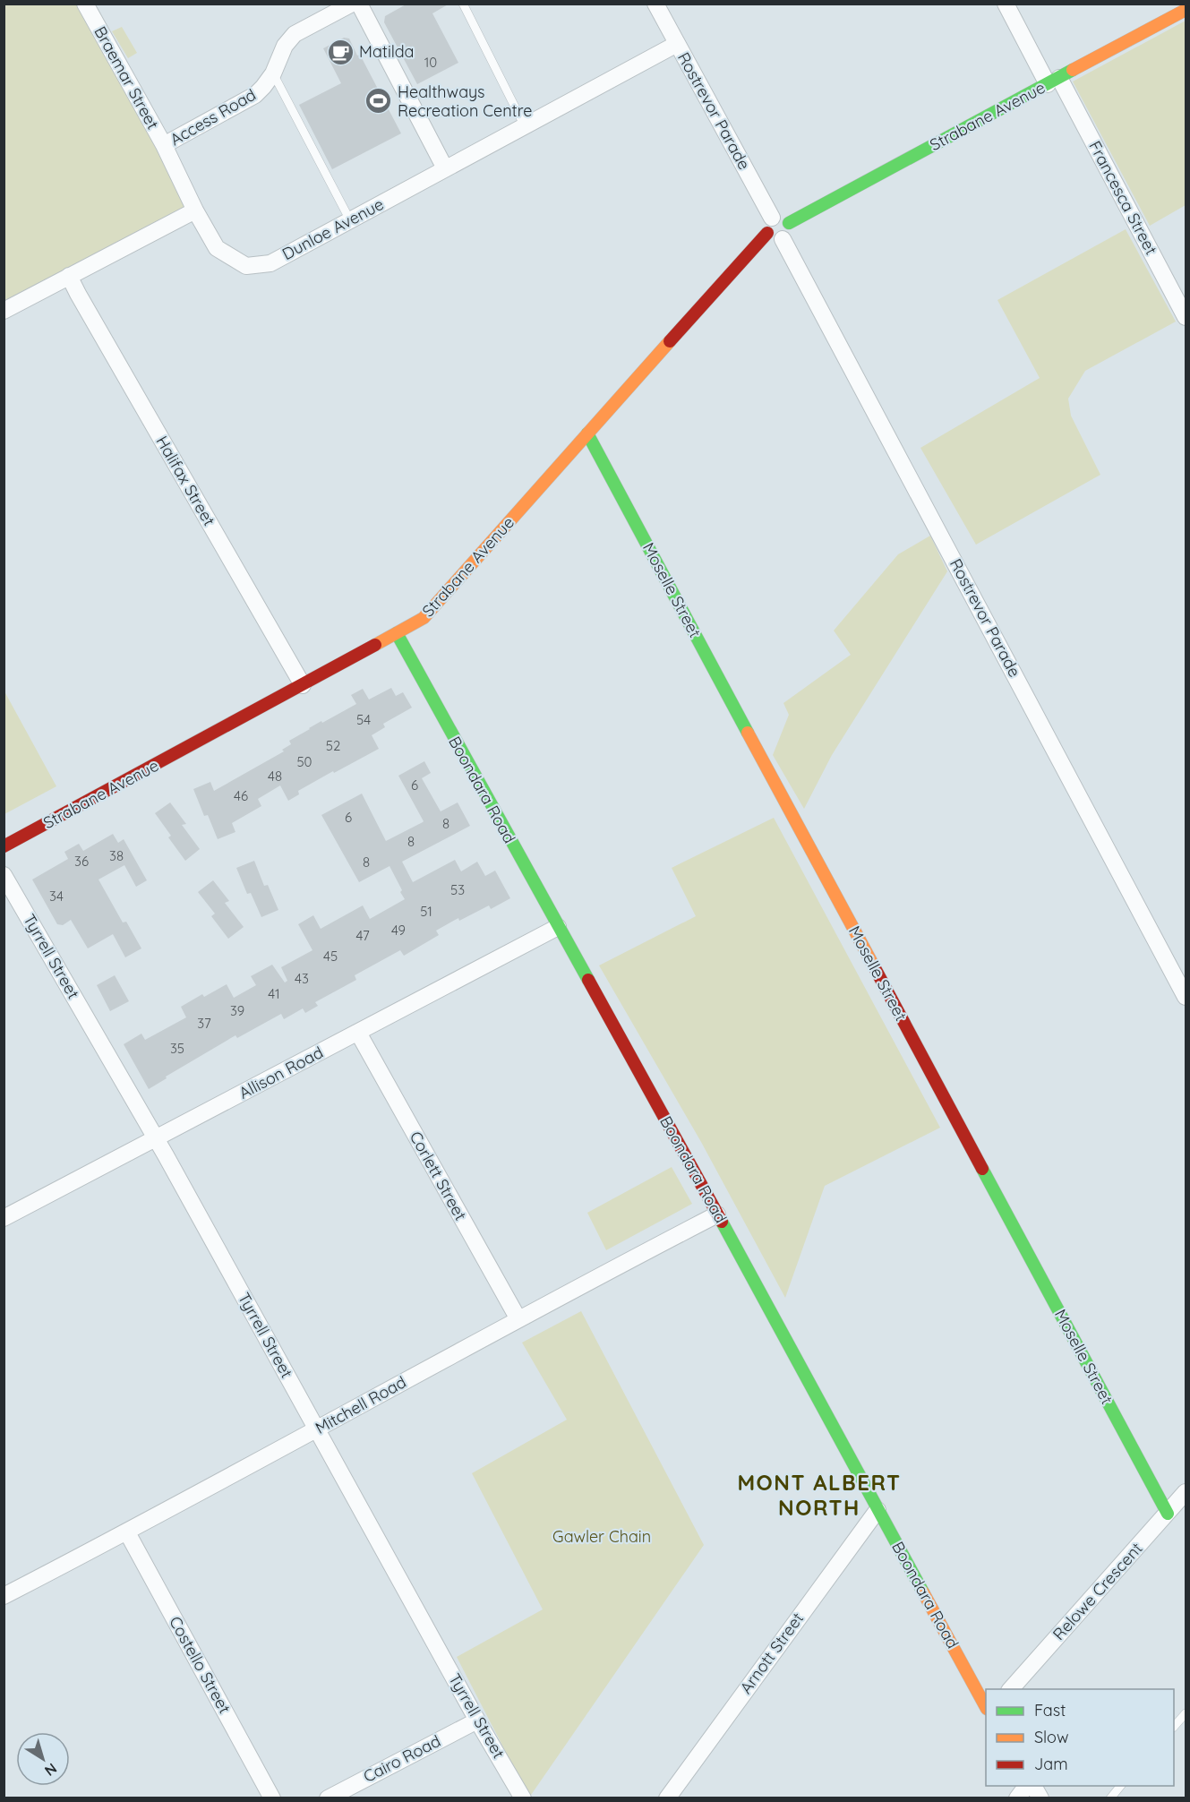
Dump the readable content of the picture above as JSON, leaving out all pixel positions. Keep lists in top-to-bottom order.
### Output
{
  "streets": {
    "street": [
      "Braemar Street",
      "Rostrevor Parade",
      "Strabane Avenue",
      "Access Road",
      "Francesca Street",
      "Dunloe Avenue",
      "Halifax Street",
      "Moselle Street",
      "Boondara Road",
      "Tyrrell Street",
      "Allison Road",
      "Corlett Street",
      "Mitchell Road",
      "Relowe Crescent",
      "Arnott Street",
      "Costello Street",
      "Cairo Road"
    ]
  },
  "crossings": [
    ["Braemar Street", "Access Road"],
    ["Braemar Street", "Dunloe Avenue"],
    ["Rostrevor Parade", "Strabane Avenue"],
    ["Rostrevor Parade", "Dunloe Avenue"],
    ["Strabane Avenue", "Francesca Street"],
    ["Strabane Avenue", "Halifax Street"],
    ["Strabane Avenue", "Moselle Street"],
    ["Strabane Avenue", "Boondara Road"],
    ["Moselle Street", "Relowe Crescent"],
    ["Boondara Road", "Allison Road"],
    ["Boondara Road", "Mitchell Road"],
    ["Boondara Road", "Arnott Street"],
    ["Tyrrell Street", "Allison Road"],
    ["Tyrrell Street", "Mitchell Road"],
    ["Tyrrell Street", "Cairo Road"],
    ["Allison Road", "Corlett Street"],
    ["Corlett Street", "Mitchell Road"],
    ["Mitchell Road", "Costello Street"]
  ],
  "districts": ["MONT ALBERT NORTH"],
  "parks": ["Gawler Chain"],
  "places": {
    "cafe": ["Matilda"],
    "sports": ["Healthways Recreation Centre"]
  },
  "house_numbers": [
    "10",
    "54",
    "52",
    "50",
    "48",
    "6",
    "46",
    "6",
    "8",
    "8",
    "38",
    "36",
    "8",
    "53",
    "34",
    "51",
    "49",
    "47",
    "45",
    "43",
    "41",
    "39",
    "37",
    "35"
  ],
  "legend": ["Fast", "Slow", "Jam"],
  "north": "bottom right"
}
